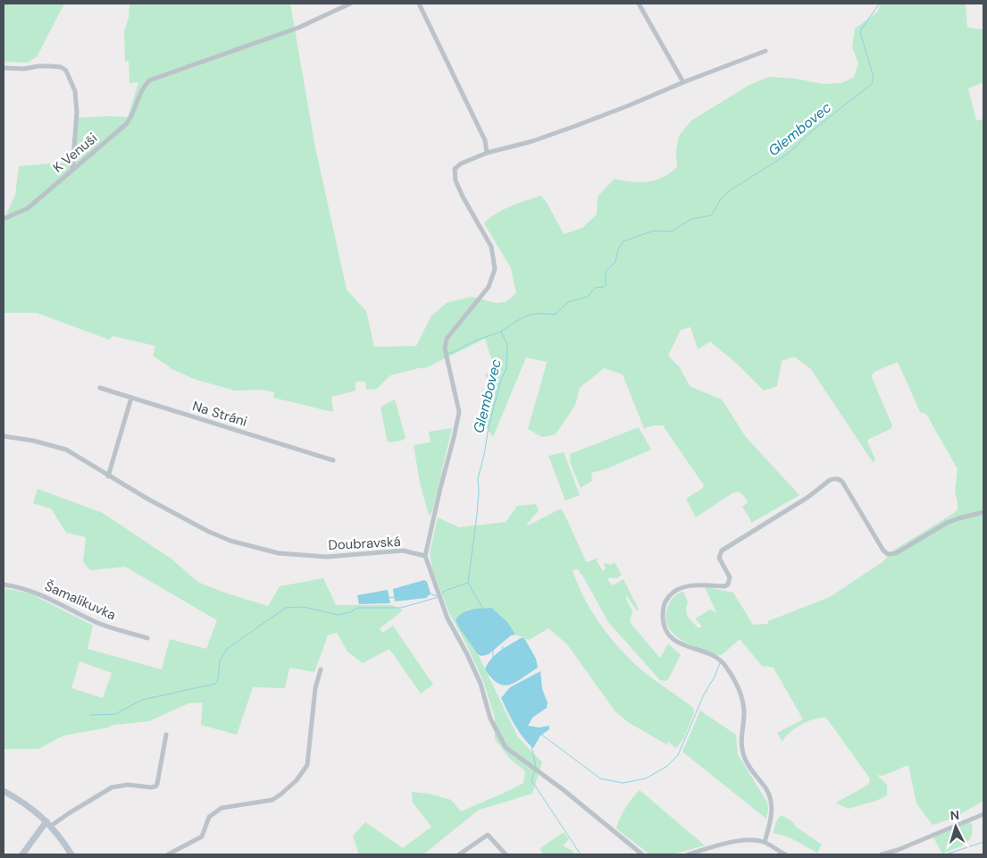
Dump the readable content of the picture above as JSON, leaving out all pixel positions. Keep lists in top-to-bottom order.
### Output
{
  "streets": {
    "street": [
      "K Venuši",
      "Na Stráni",
      "Doubravská",
      "Šamalikuvka"
    ]
  },
  "water": ["Glembovec"],
  "north": "top"
}
